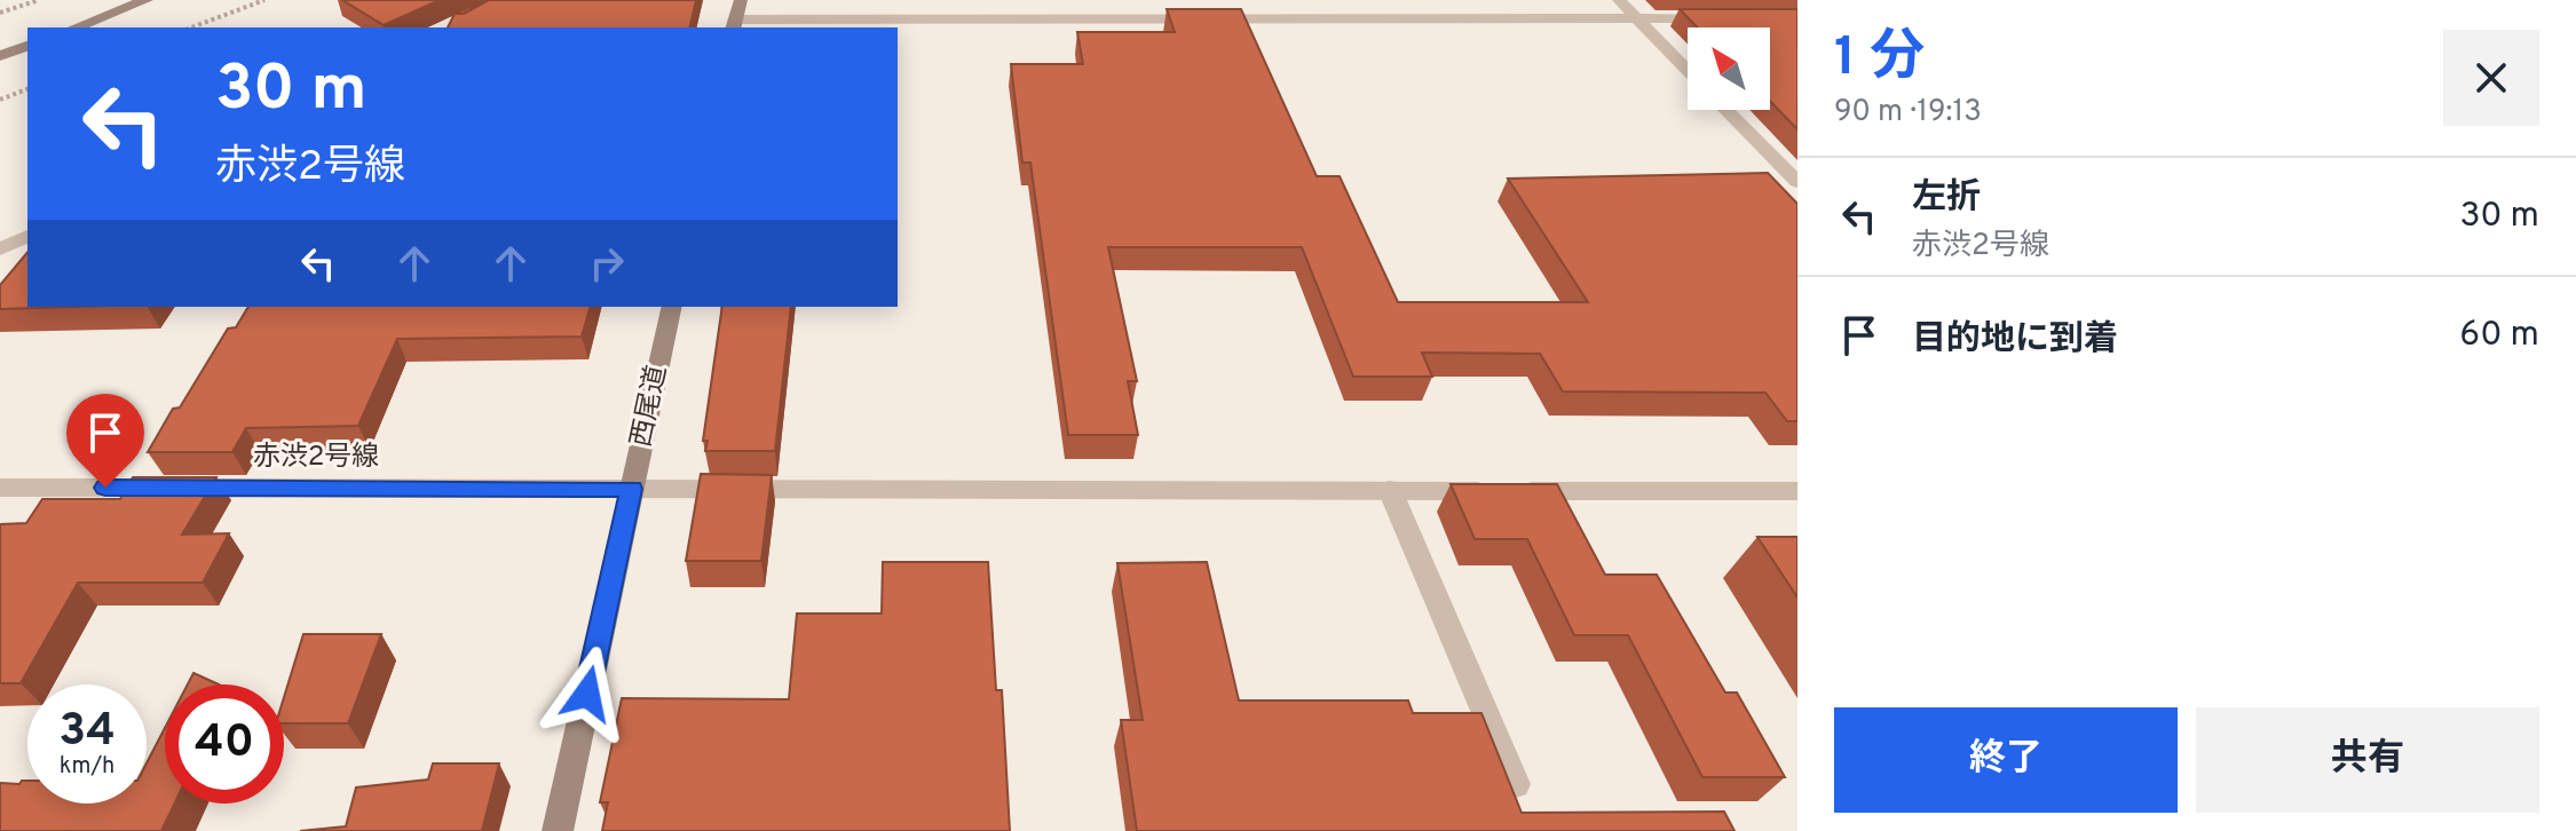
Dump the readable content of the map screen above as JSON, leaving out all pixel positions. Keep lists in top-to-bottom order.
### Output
{
  "streets": {
    "street": ["西尾道", "赤渋2号線"]
  },
  "crossings": [
    ["西尾道", "赤渋2号線"]
  ],
  "north": "top left",
  "page": {
    "heading": ["1 分", "90 m · 19:13"],
    "turn": ["30 m", "赤渋2号線"],
    "list": [
      {
        "name": "左折",
        "note": "赤渋2号線",
        "value": "30 m"
      },
      {
        "name": "目的地に到着",
        "value": "60 m"
      }
    ],
    "speed": "34 km/h",
    "limit": "40",
    "buttons": ["終了", "共有"]
  }
}
